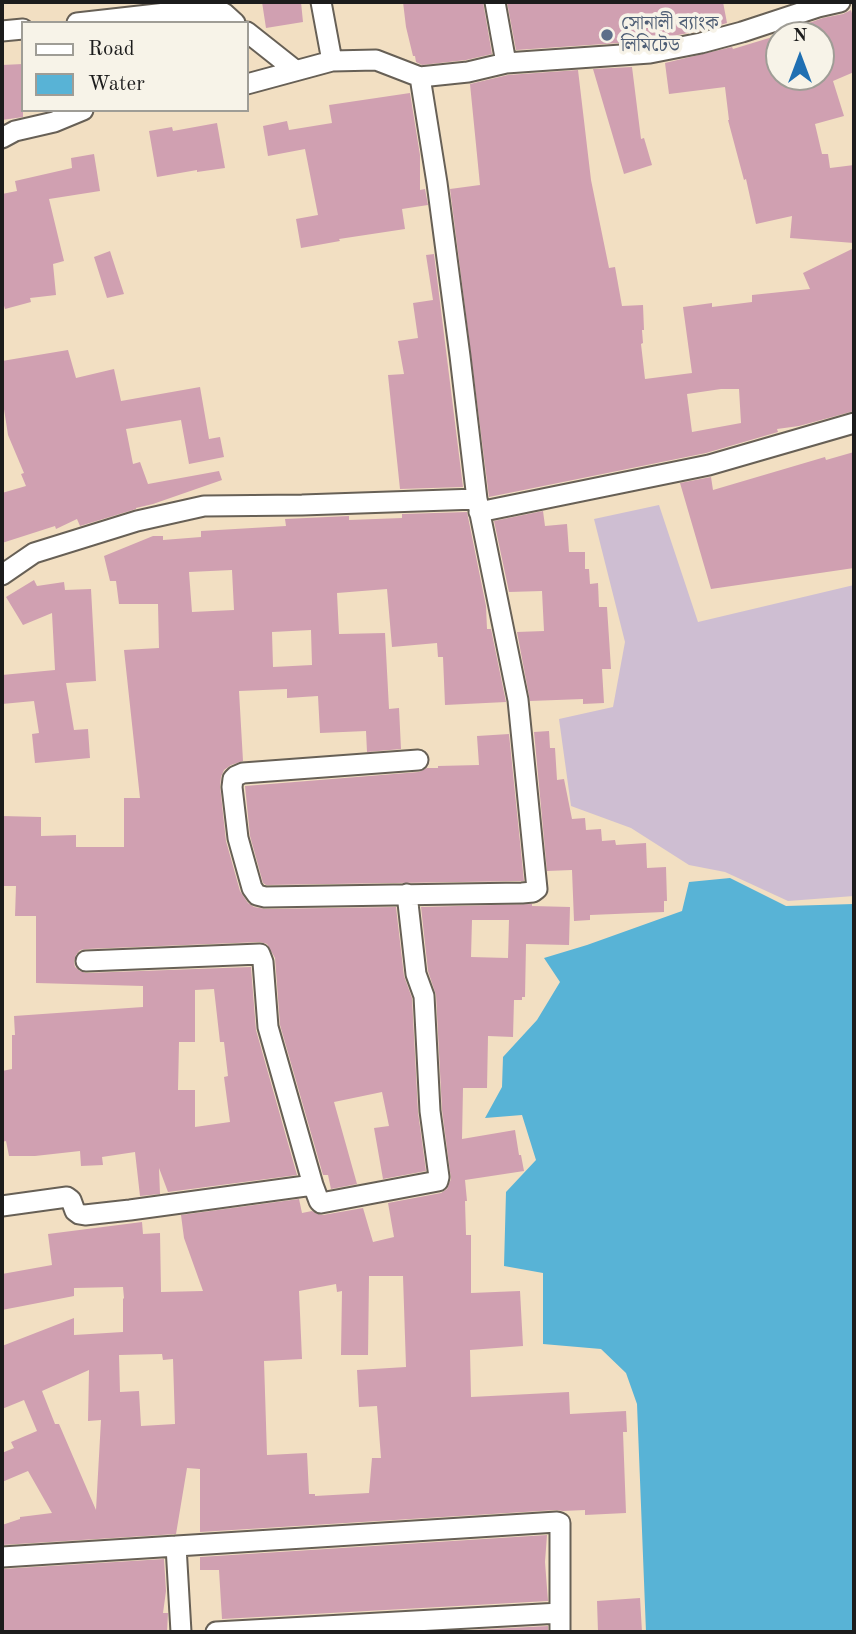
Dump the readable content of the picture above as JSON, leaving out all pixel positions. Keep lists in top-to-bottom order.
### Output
{
  "places": ["সোনালী ব্যাংক লিমিটেড"],
  "legend": ["Road", "Water"],
  "north": "top"
}
